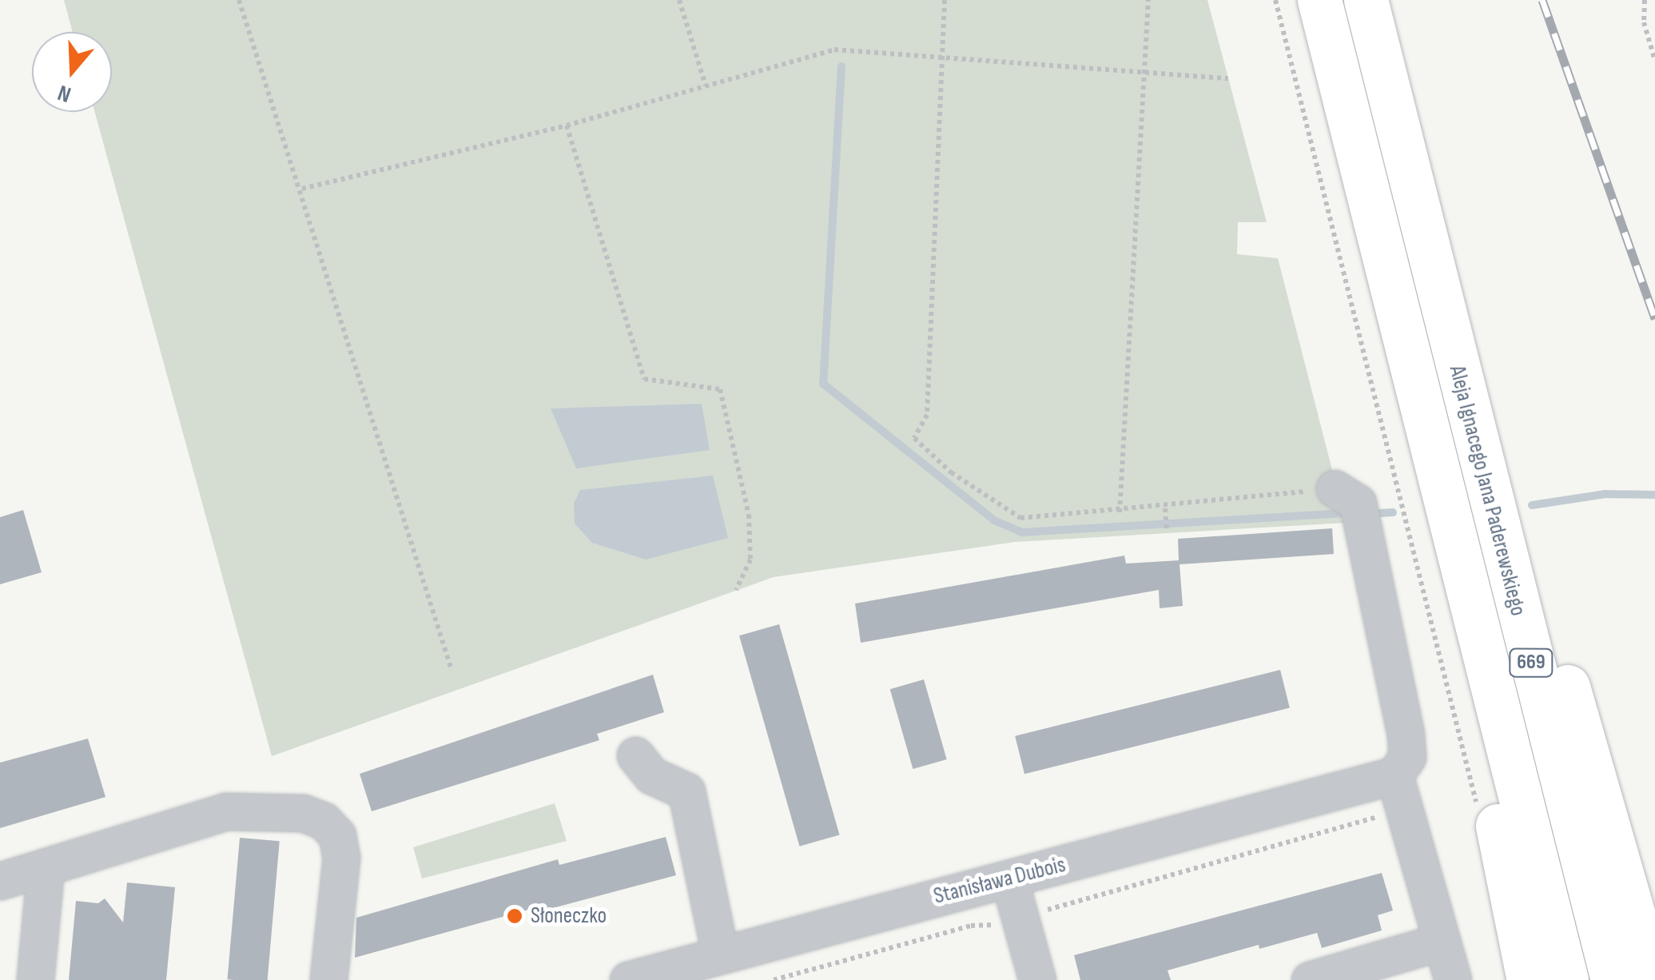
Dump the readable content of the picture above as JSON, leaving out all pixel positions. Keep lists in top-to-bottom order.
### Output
{
  "streets": {
    "main road": ["Aleja Ignacego Jana Paderewskiego", "669"],
    "street": ["Stanisława Dubois"]
  },
  "places": ["Słoneczko"],
  "north": "bottom"
}
